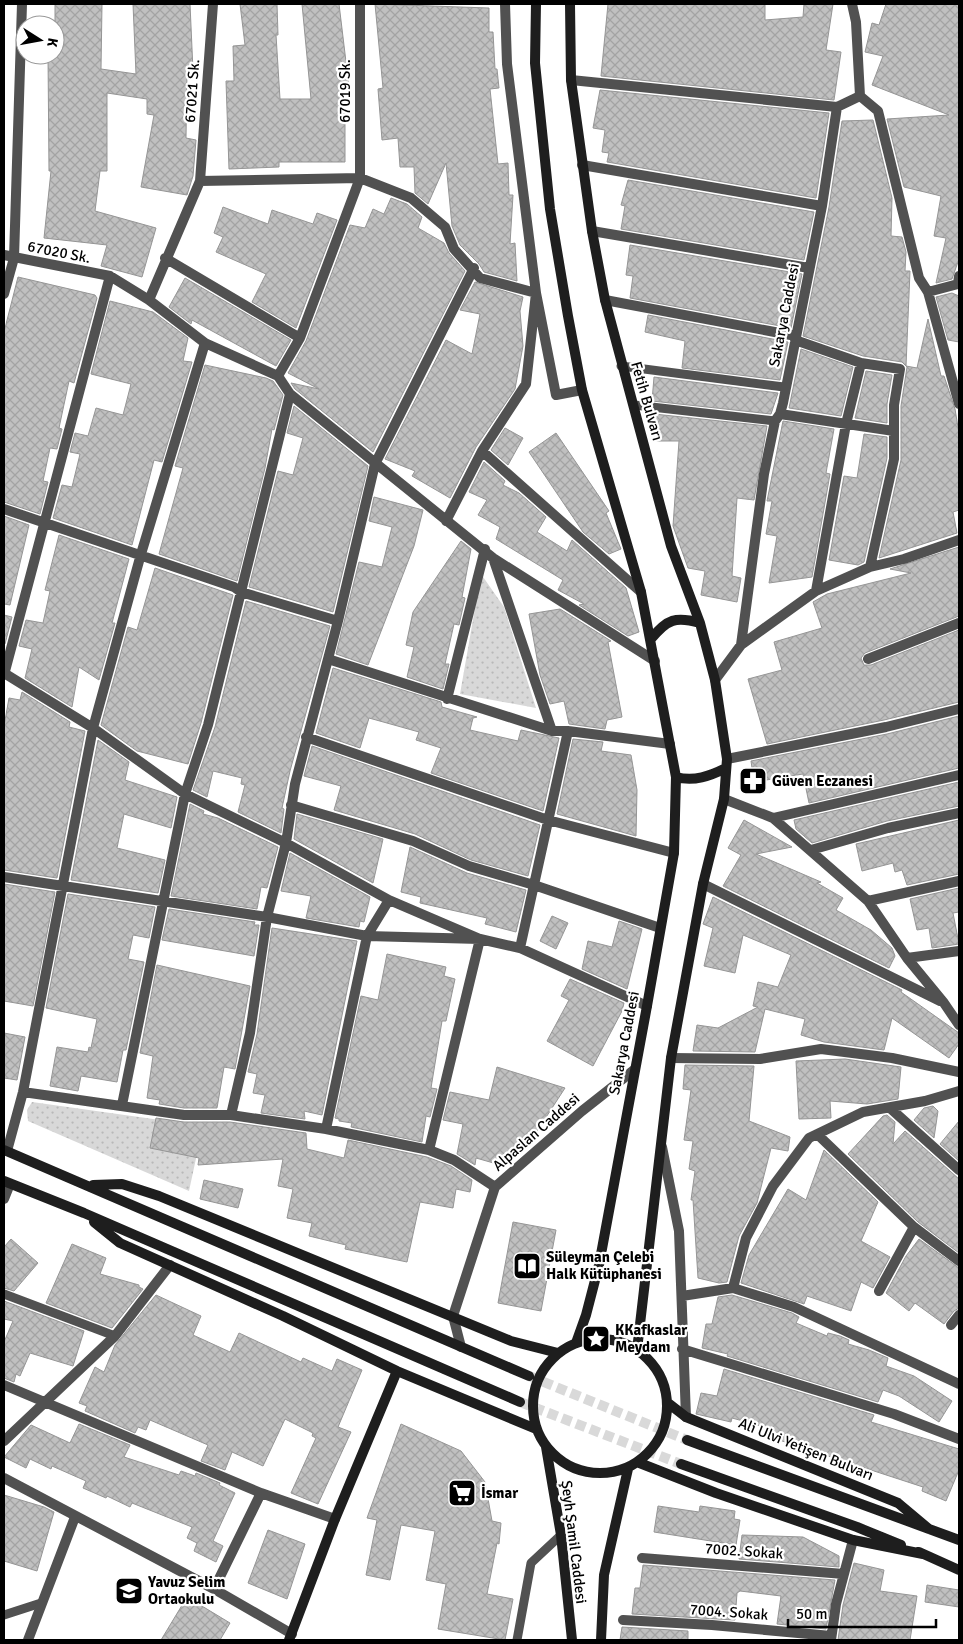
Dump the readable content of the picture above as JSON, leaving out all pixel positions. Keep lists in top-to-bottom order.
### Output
{
  "streets": {
    "main road": [
      "Sakarya Caddesi",
      "Fetih Bulvarı",
      "Ali Ulvi Yetişen Bulvarı",
      "Şeyh Şamil Caddesi"
    ],
    "street": [
      "67021 Sk.",
      "67019 Sk.",
      "67020 Sk.",
      "Alpaslan Caddesi",
      "7002. Sokak",
      "7004. Sokak"
    ]
  },
  "crossings": [
    ["Sakarya Caddesi", "Alpaslan Caddesi"],
    ["Sakarya Caddesi", "Ali Ulvi Yetişen Bulvarı"],
    ["Sakarya Caddesi", "Şeyh Şamil Caddesi"],
    ["Ali Ulvi Yetişen Bulvarı", "Şeyh Şamil Caddesi"]
  ],
  "places": {
    "pharmacy": ["Güven Eczanesi"],
    "library": ["Süleyman Çelebi Halk Kütüphanesi"],
    "place": ["KKafkaslar Meydanı"],
    "supermarket": ["İsmar"],
    "school or university": ["Yavuz Selim Ortaokulu"]
  },
  "scale_bar": "50 m",
  "north": "right"
}
